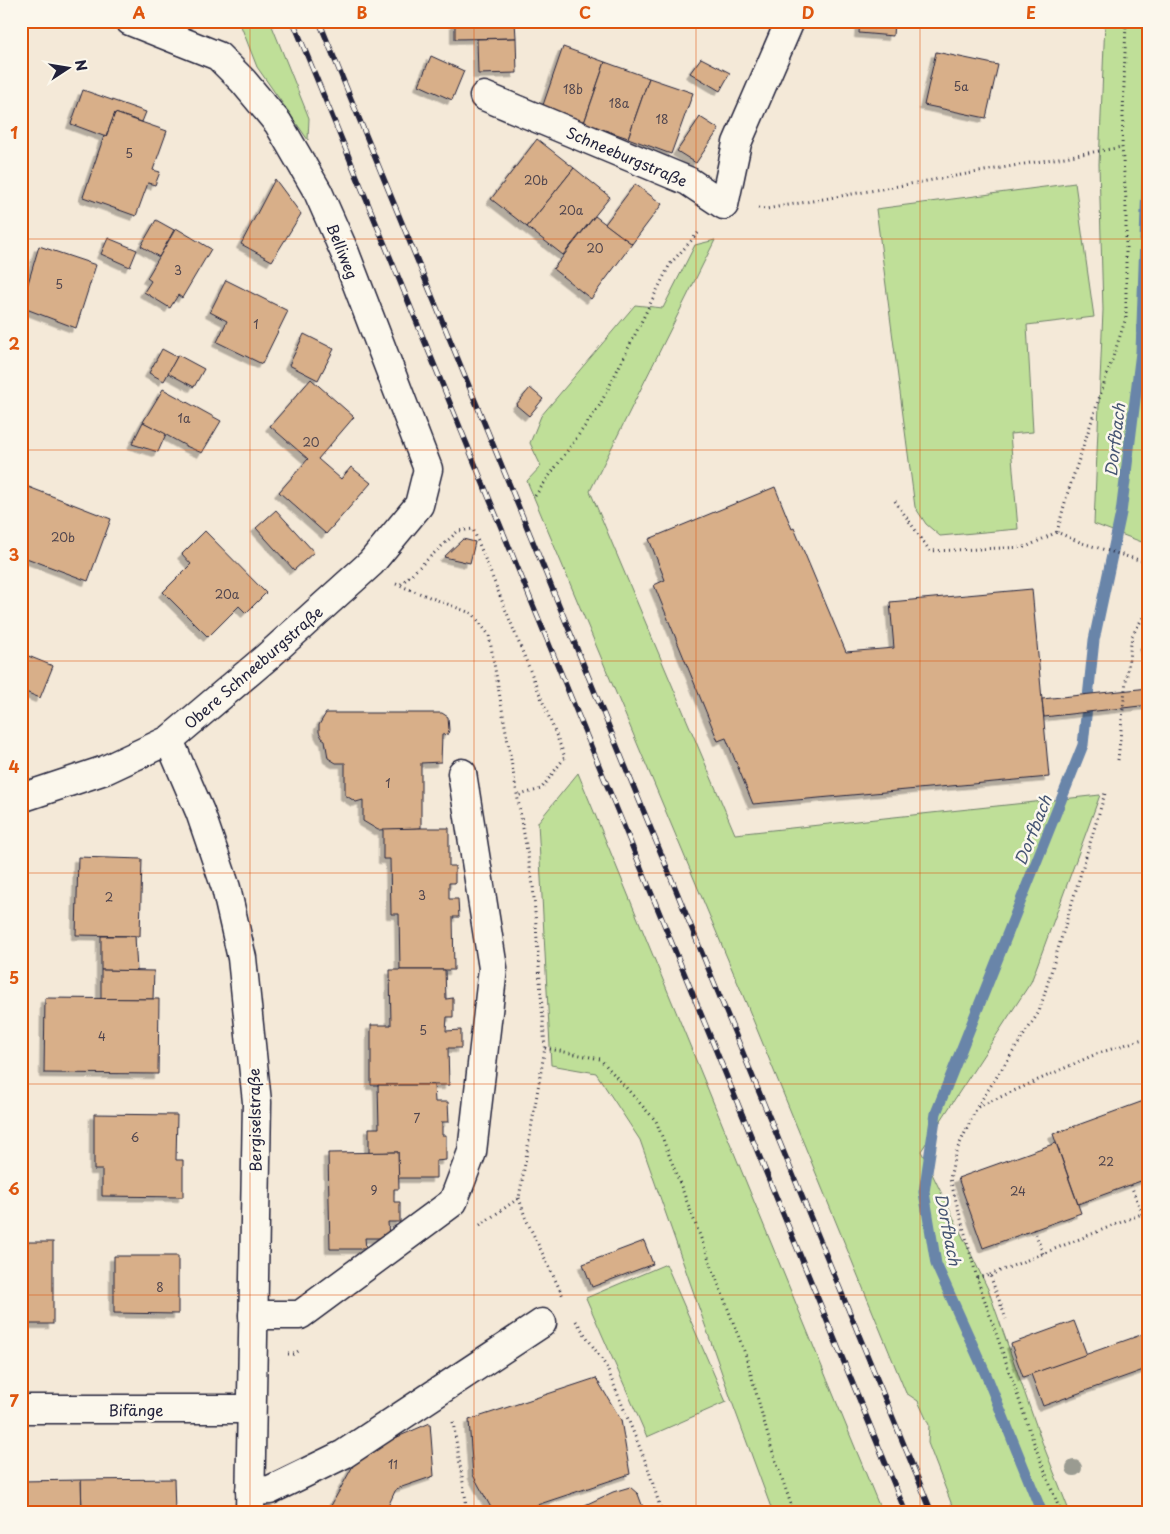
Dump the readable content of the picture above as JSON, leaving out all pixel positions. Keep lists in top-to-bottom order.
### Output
{
  "streets": {
    "street": [
      "Schneeburgstraße",
      "Belliweg",
      "Obere Schneeburgstraße",
      "Bergiselstraße",
      "Bifänge"
    ]
  },
  "crossings": [
    ["Belliweg", "Obere Schneeburgstraße"],
    ["Obere Schneeburgstraße", "Bergiselstraße"],
    ["Bergiselstraße", "Bifänge"]
  ],
  "water": ["Dorfbach"],
  "house_numbers": [
    "5a",
    "18b",
    "18a",
    "18",
    "5",
    "20b",
    "20a",
    "20",
    "3",
    "5",
    "1",
    "1a",
    "20",
    "20b",
    "20a",
    "1",
    "3",
    "2",
    "5",
    "4",
    "7",
    "6",
    "22",
    "9",
    "24",
    "8",
    "11"
  ],
  "north": "right",
  "grid": {
    "columns": [
      "A",
      "B",
      "C",
      "D",
      "E"
    ],
    "rows": [
      "1",
      "2",
      "3",
      "4",
      "5",
      "6",
      "7"
    ]
  }
}
